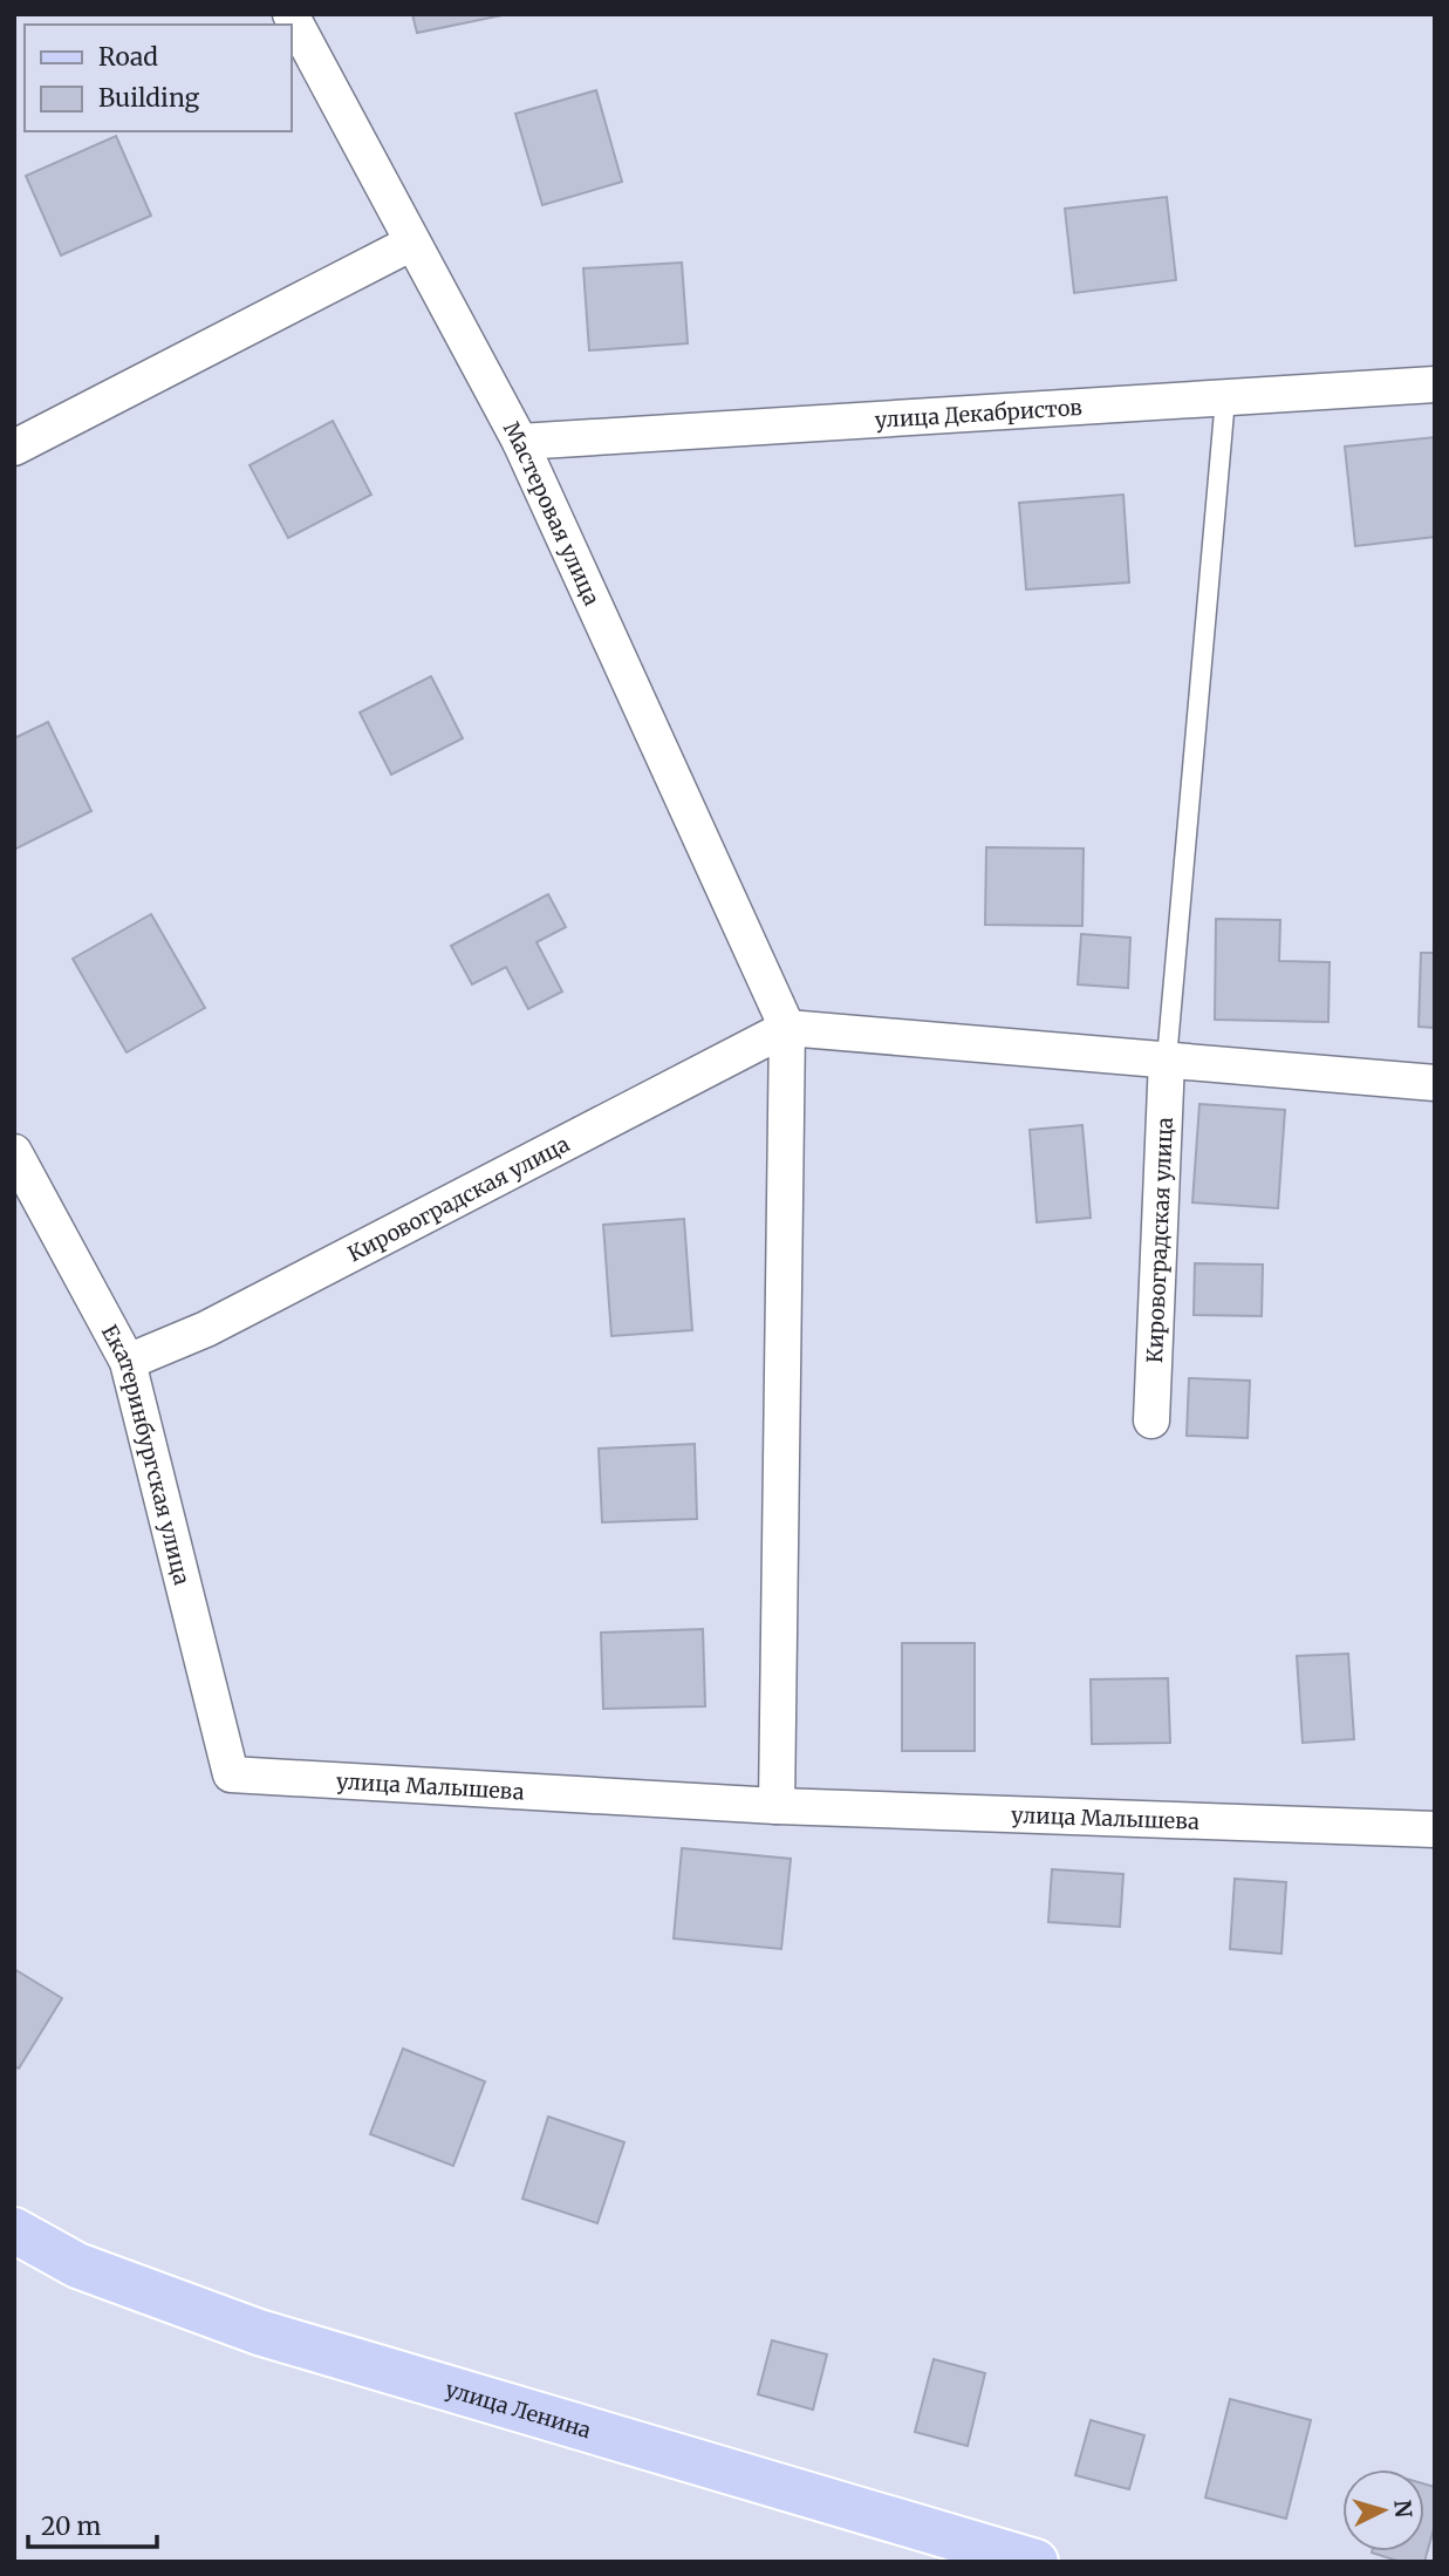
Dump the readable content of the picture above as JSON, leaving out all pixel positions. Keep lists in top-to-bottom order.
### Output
{
  "streets": {
    "main road": ["улица Ленина"],
    "street": [
      "улица Декабристов",
      "Мастеровая улица",
      "Кировоградская улица",
      "Екатеринбургская улица",
      "улица Малышева"
    ]
  },
  "crossings": [
    ["улица Декабристов", "Мастеровая улица"],
    ["Мастеровая улица", "Кировоградская улица"],
    ["Кировоградская улица", "Екатеринбургская улица"],
    ["Екатеринбургская улица", "улица Малышева"]
  ],
  "legend": ["Road", "Building"],
  "scale_bar": "20 m",
  "north": "right"
}
